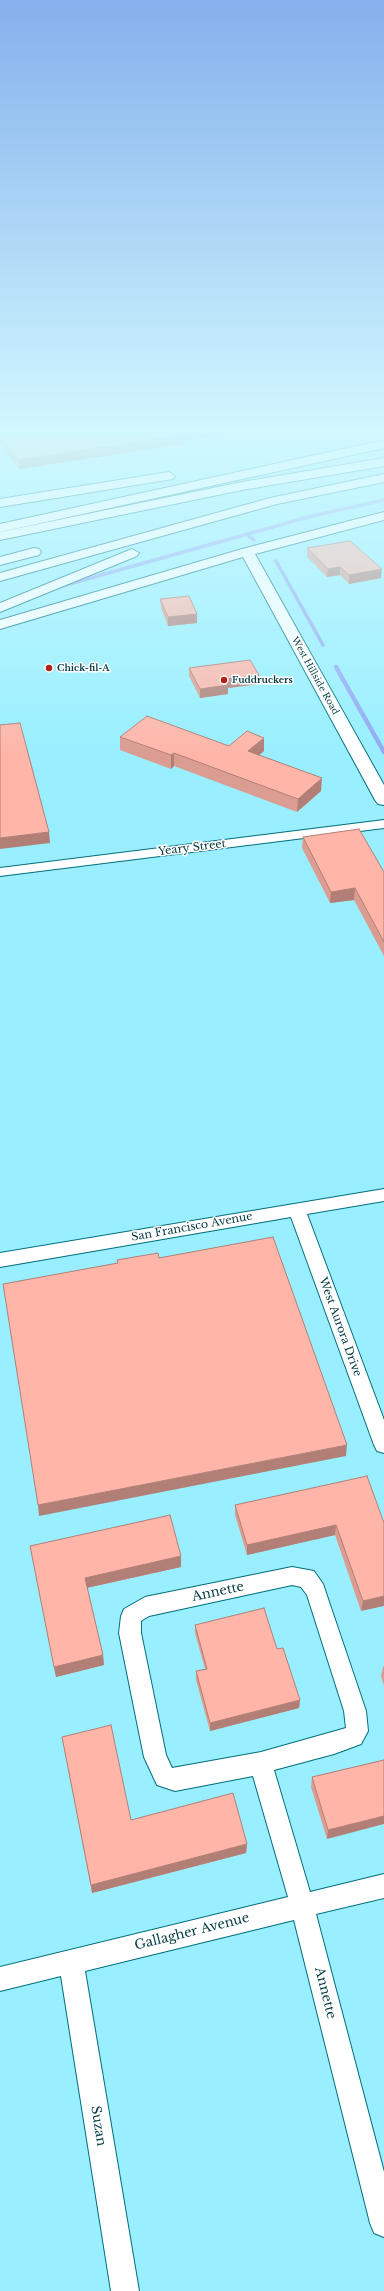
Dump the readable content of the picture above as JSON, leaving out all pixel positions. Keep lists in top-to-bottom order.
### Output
{
  "streets": {
    "main road": ["West Hillside Road"],
    "street": [
      "Yeary Street",
      "San Francisco Avenue",
      "West Aurora Drive",
      "Annette",
      "Gallagher Avenue",
      "Suzan"
    ]
  },
  "crossings": [
    ["San Francisco Avenue", "West Aurora Drive"],
    ["Annette", "Gallagher Avenue"],
    ["Gallagher Avenue", "Suzan"]
  ],
  "places": ["Chick-fil-A", "Fuddruckers"]
}
